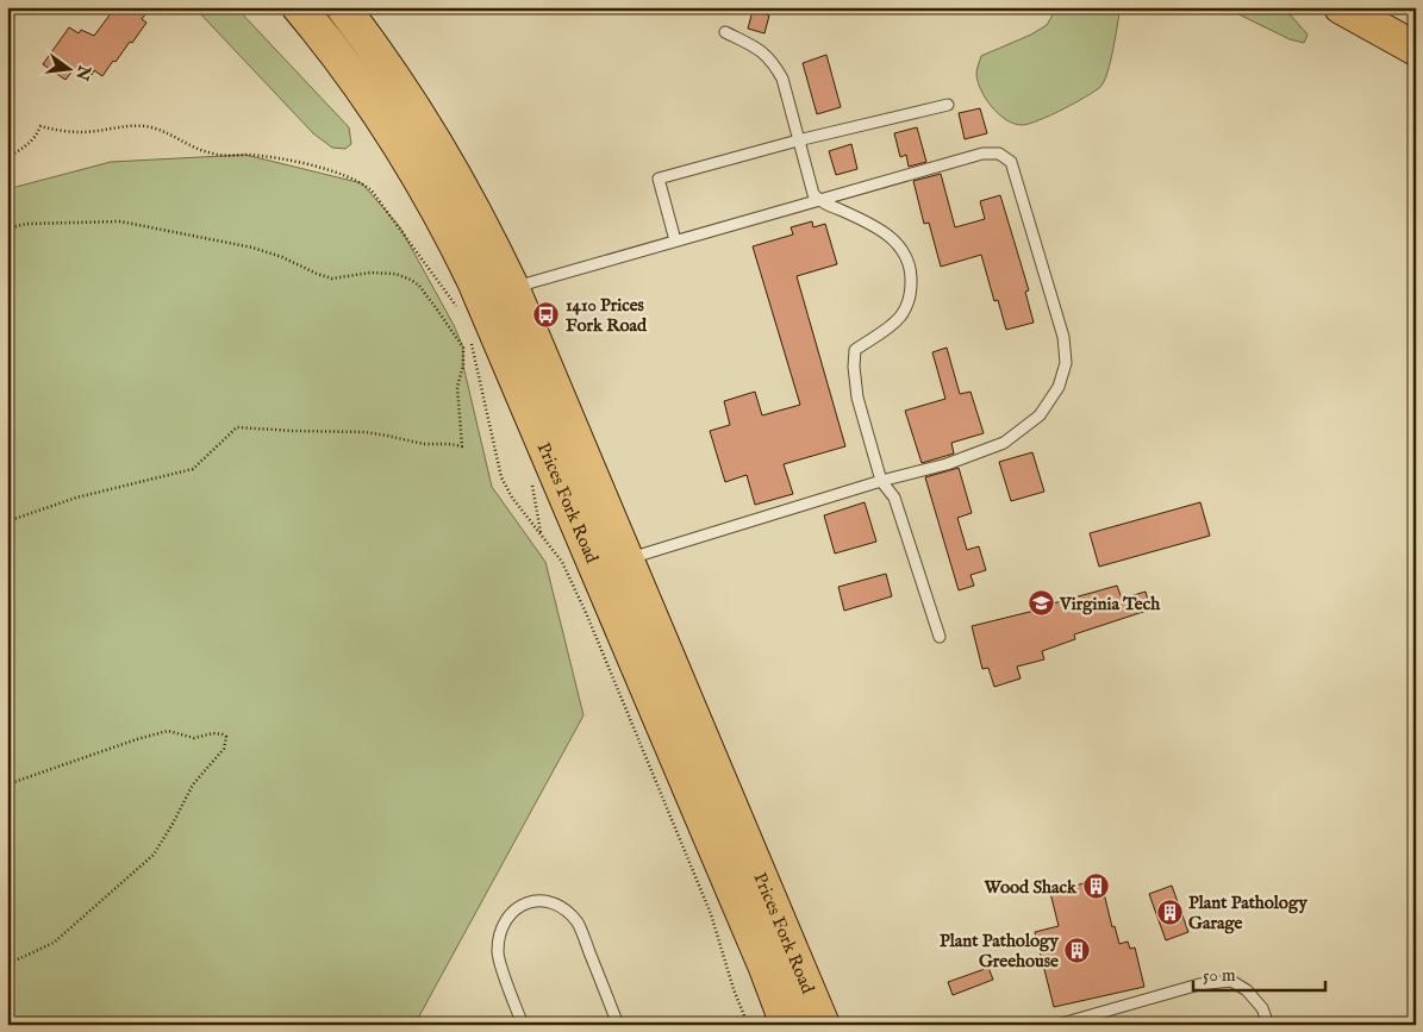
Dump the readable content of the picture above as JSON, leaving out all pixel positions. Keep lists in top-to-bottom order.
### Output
{
  "streets": {
    "main road": ["Prices Fork Road"]
  },
  "places": {
    "bus stop": ["1410 Prices Fork Road"],
    "school or university": ["Virginia Tech"],
    "building": ["Wood Shack", "Plant Pathology Garage", "Plant Pathology Greehouse"]
  },
  "scale_bar": "50 m",
  "north": "right"
}
